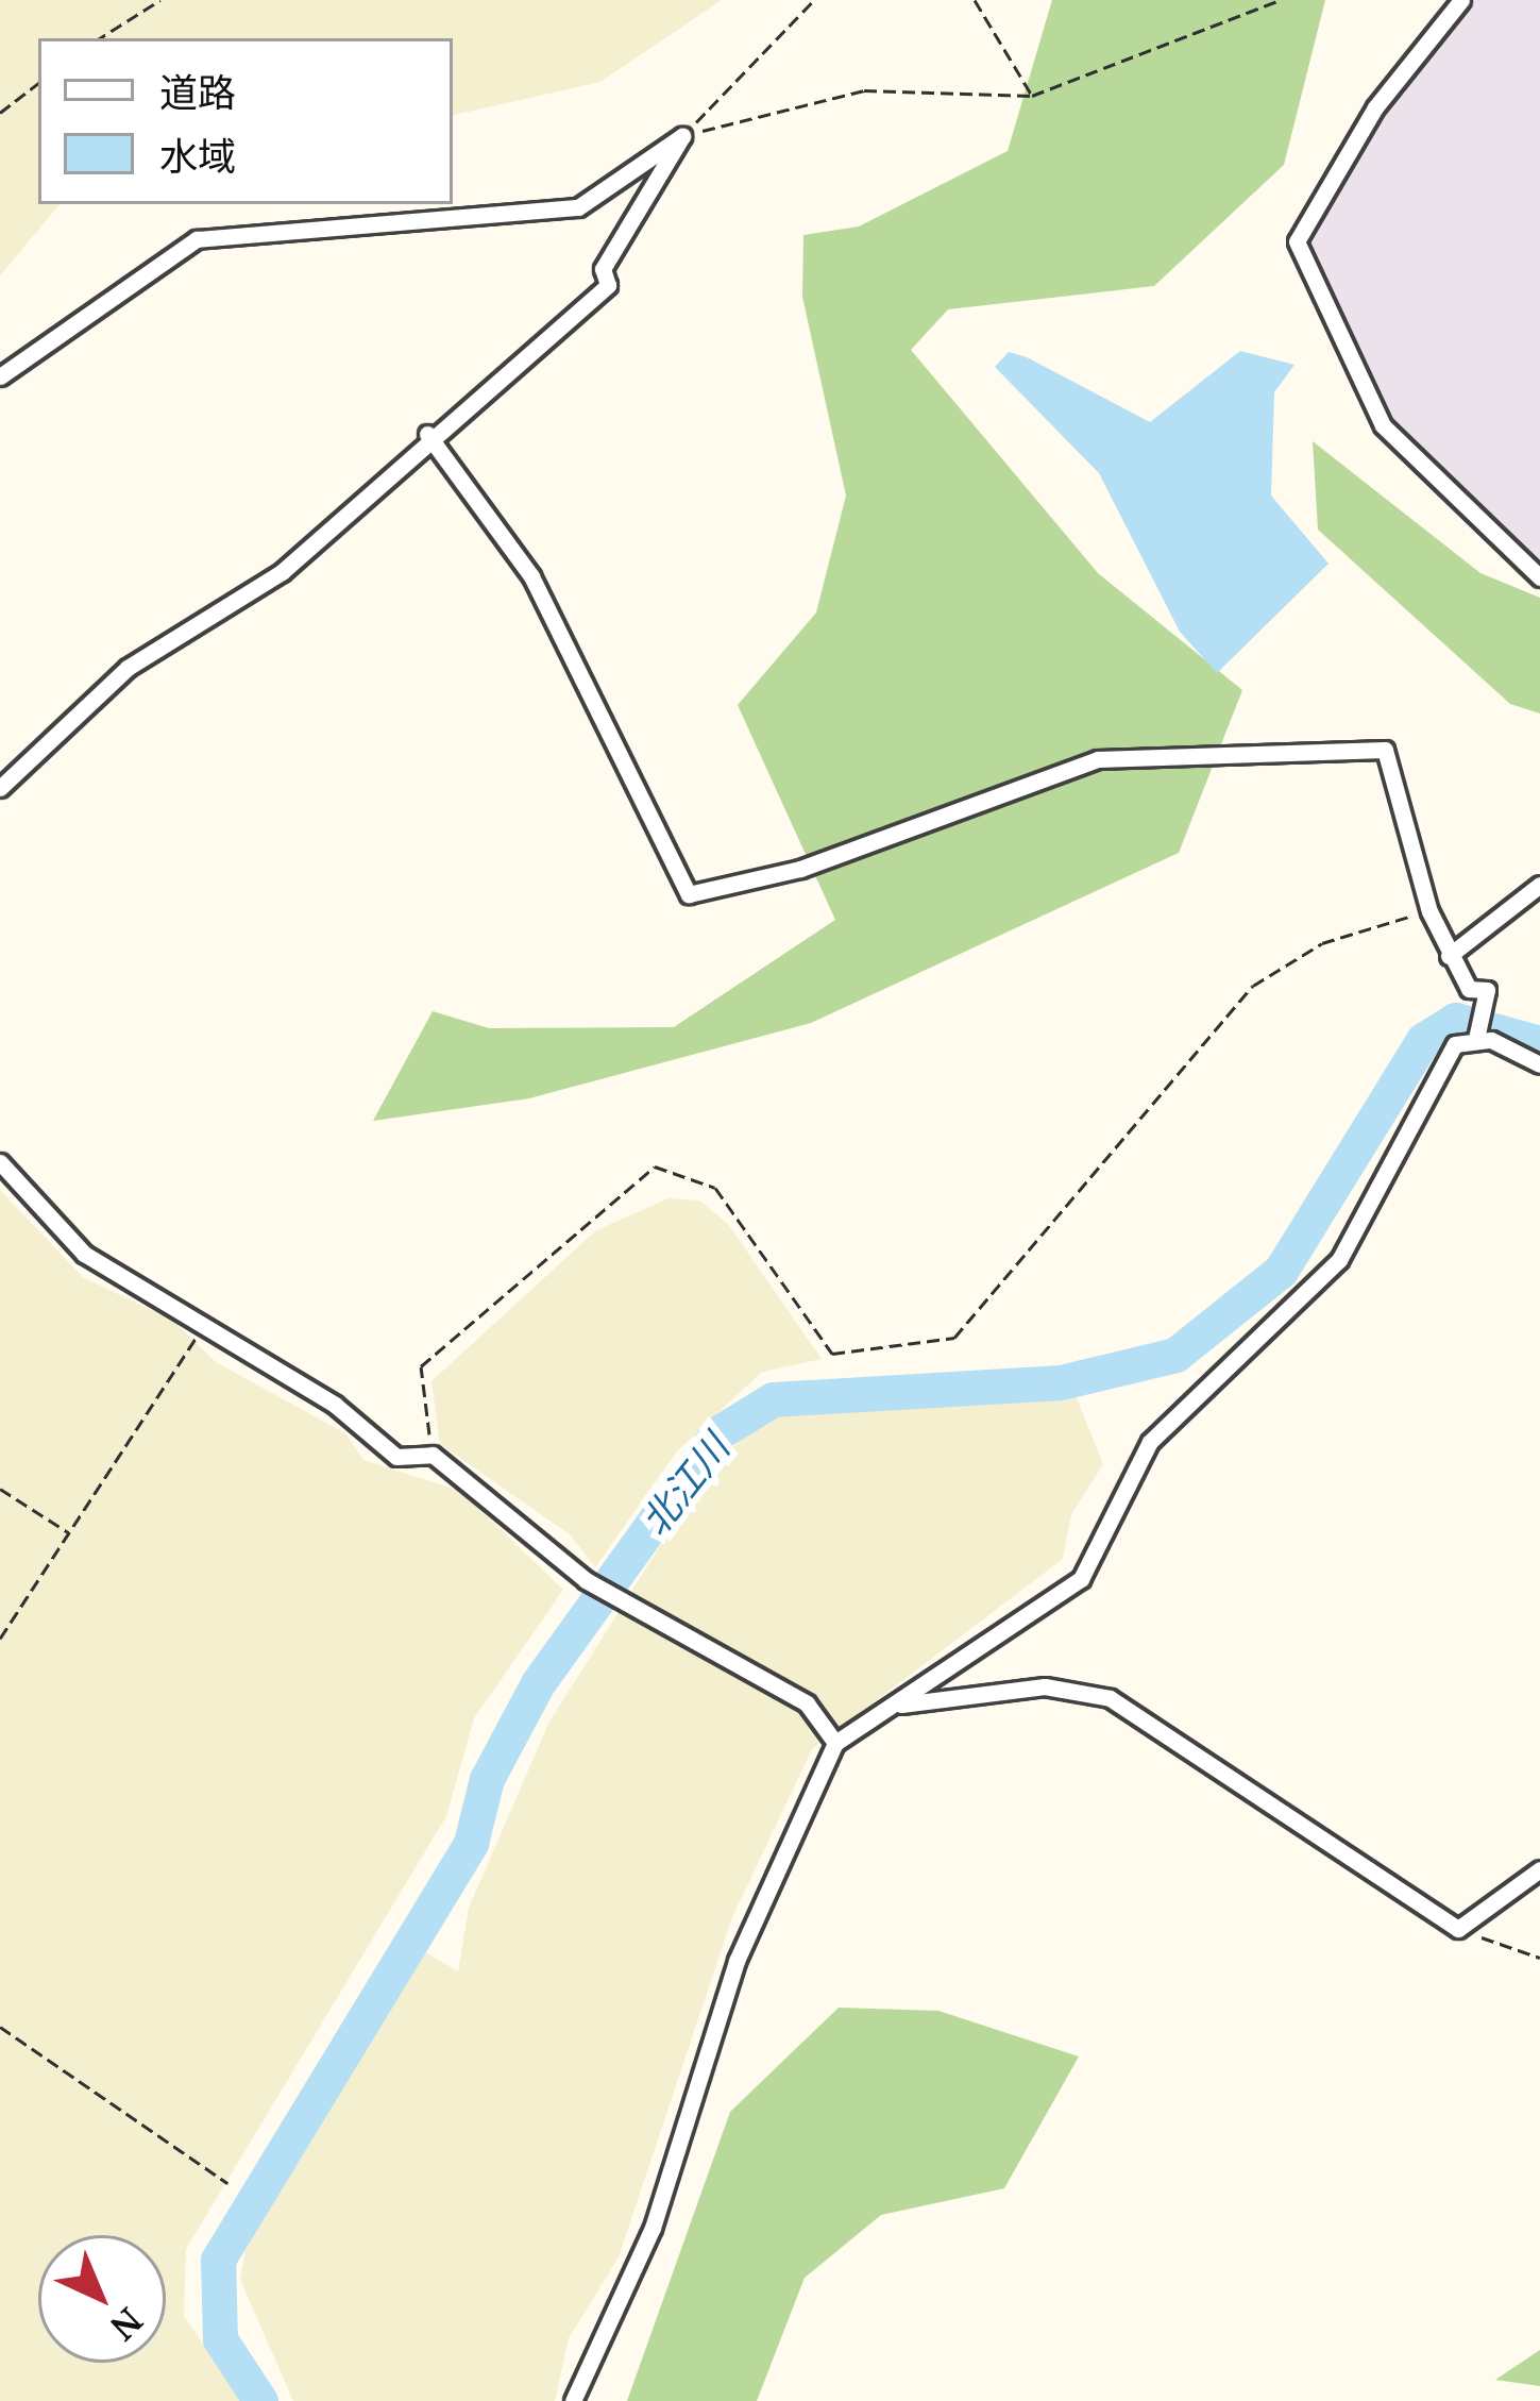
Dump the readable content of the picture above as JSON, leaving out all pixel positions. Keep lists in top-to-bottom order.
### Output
{
  "water": ["北江川"],
  "legend": ["道路", "水域"],
  "north": "bottom right"
}
